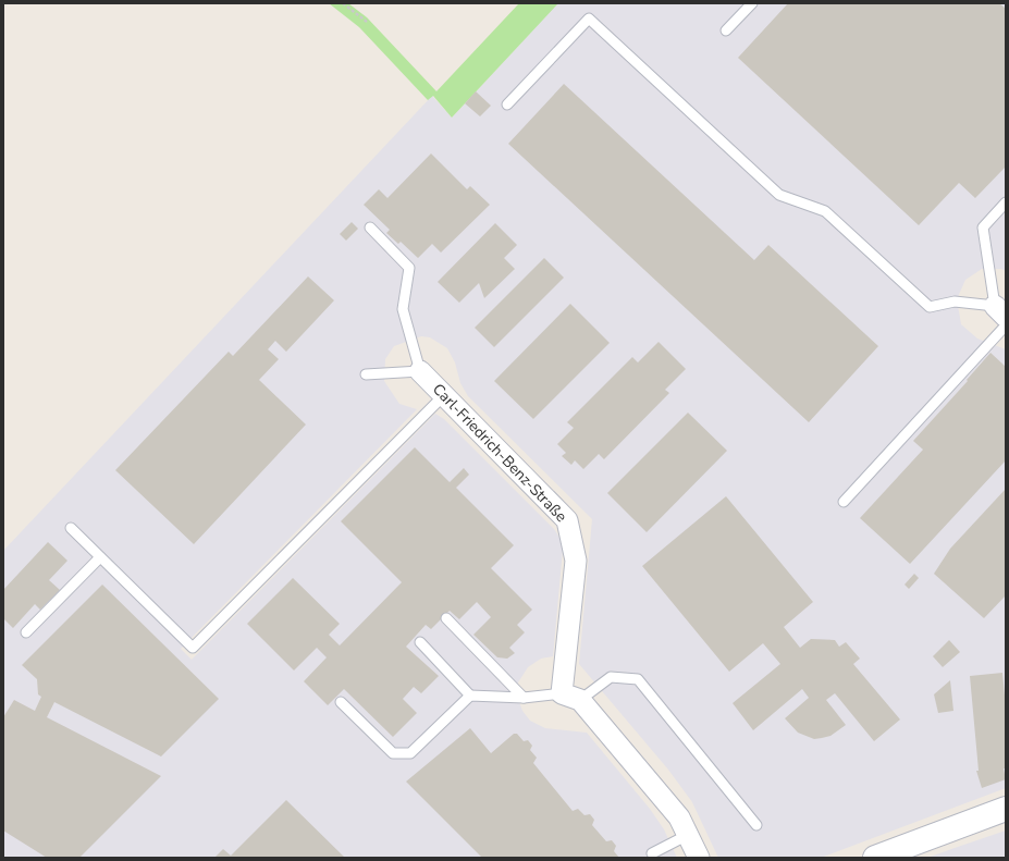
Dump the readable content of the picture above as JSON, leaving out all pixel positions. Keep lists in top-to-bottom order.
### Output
{
  "streets": {
    "street": ["Carl-Friedrich-Benz-Straße"]
  }
}
